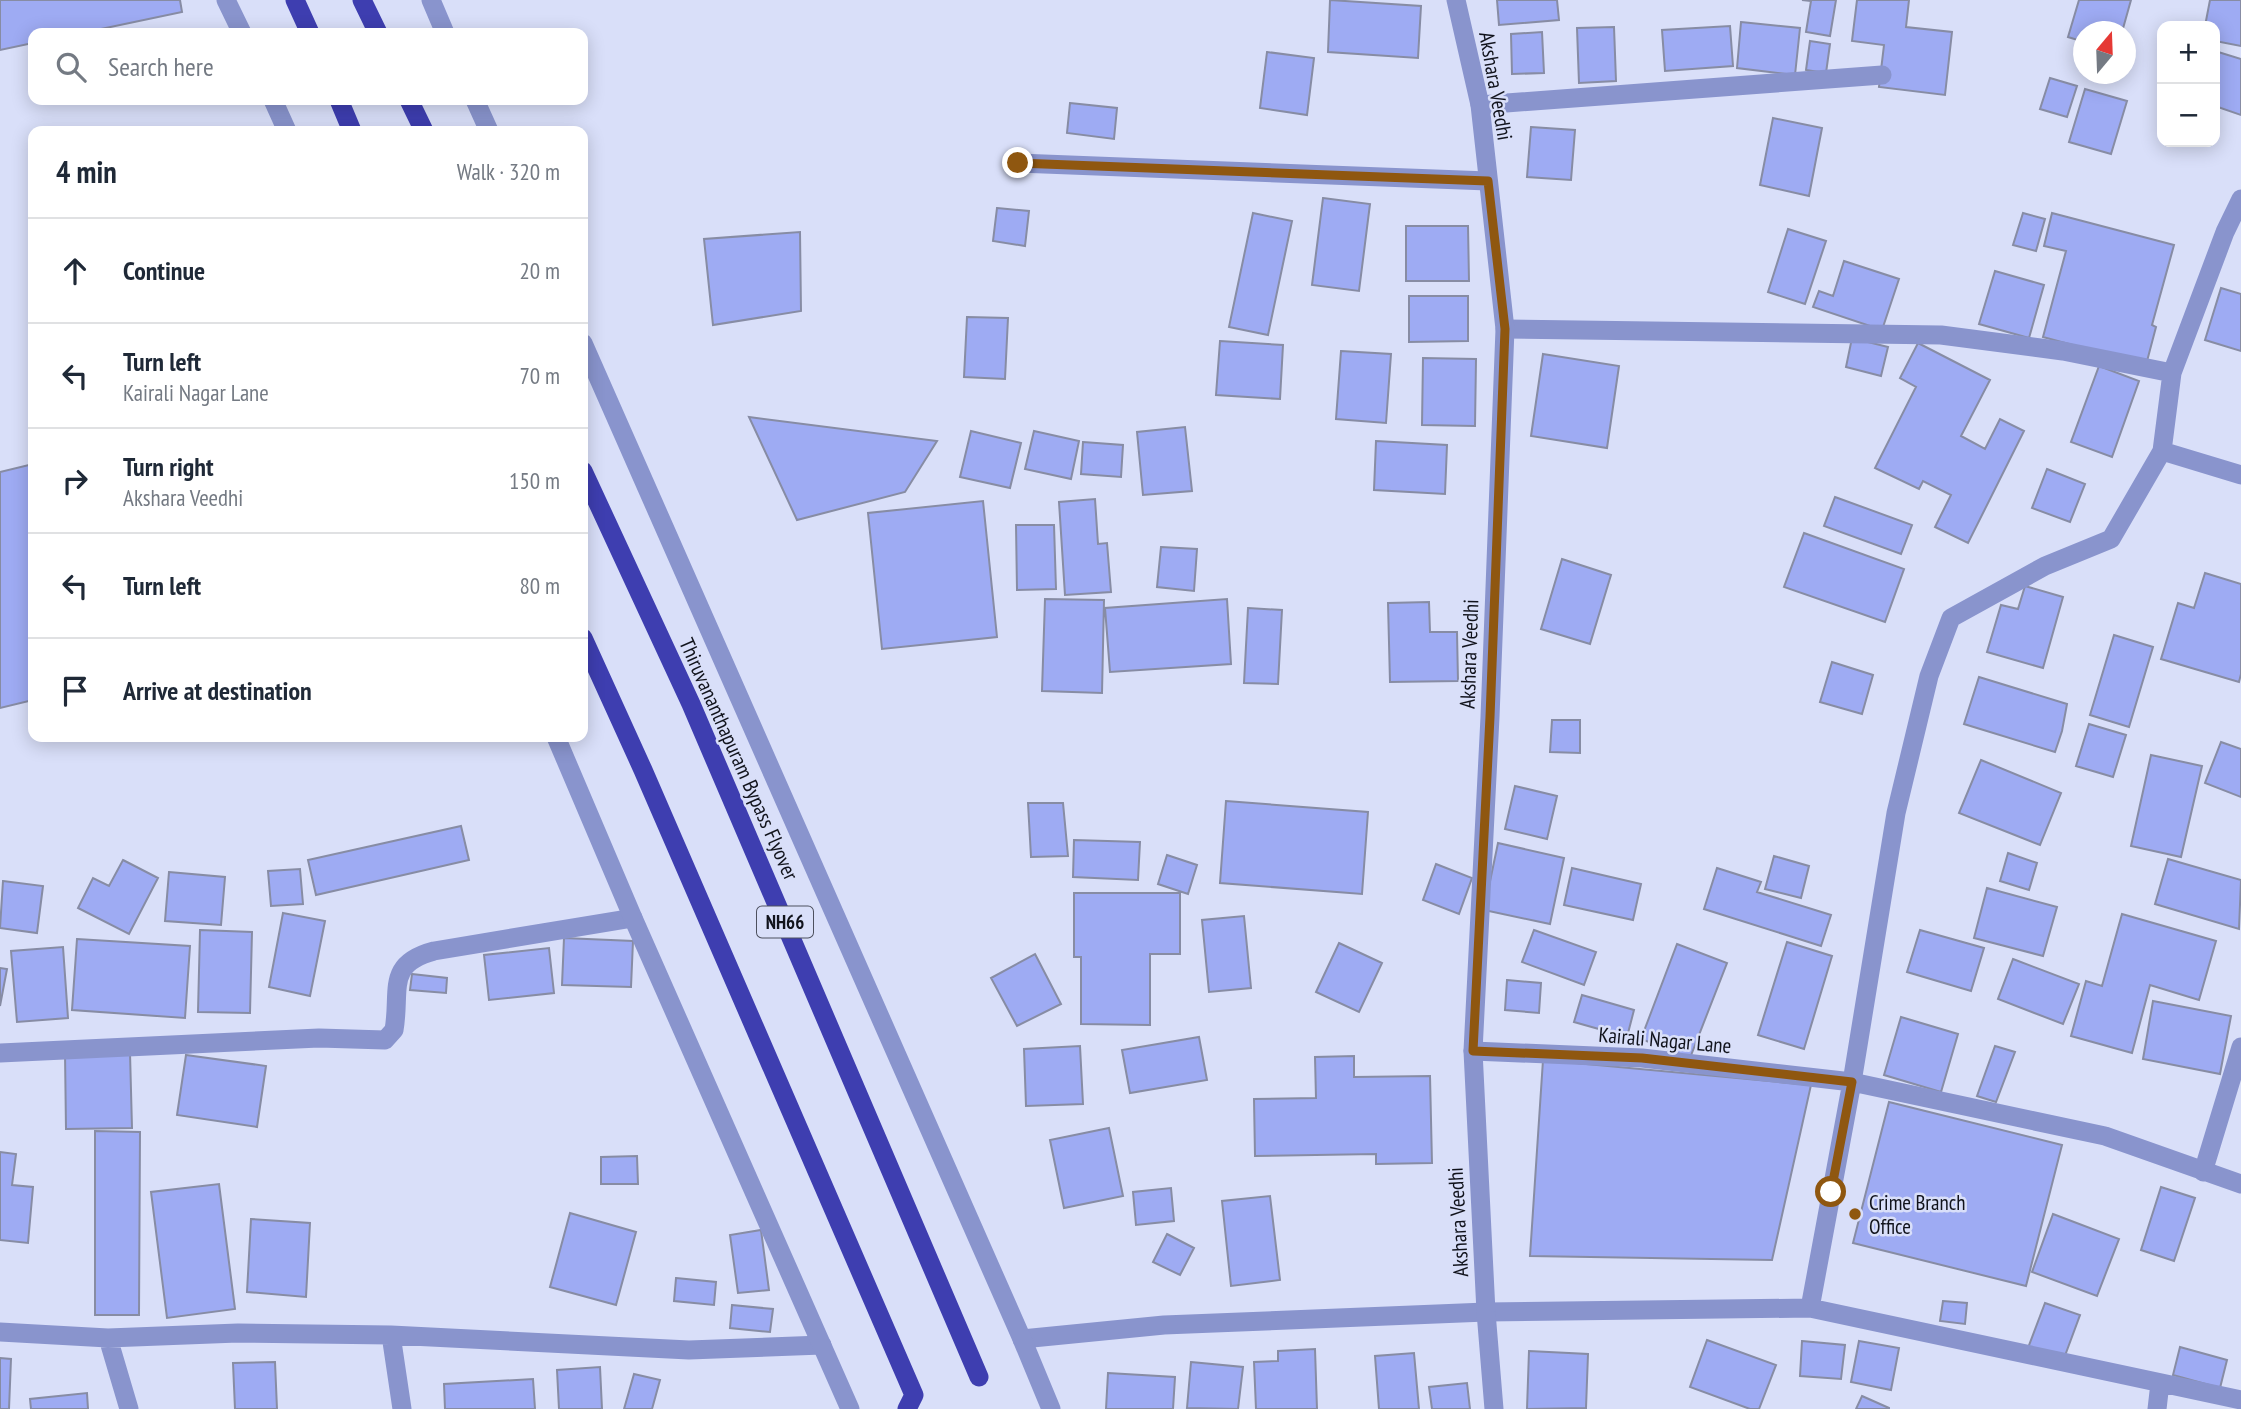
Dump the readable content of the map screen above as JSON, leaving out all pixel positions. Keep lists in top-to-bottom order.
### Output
{
  "streets": {
    "highway": ["Thiruvananthapuram Bypass Flyover", "NH66"],
    "street": ["Akshara Veedhi", "Kairali Nagar Lane"]
  },
  "crossings": [
    ["Akshara Veedhi", "Kairali Nagar Lane"]
  ],
  "places": ["Crime Branch Office"],
  "north": "top",
  "page": {
    "map_buttons": ["+", "−"],
    "search": "Search here",
    "heading": ["4 min", "Walk · 320 m"],
    "list": [
      ["Continue", "20 m"],
      ["Turn left", "Kairali Nagar Lane", "70 m"],
      ["Turn right", "Akshara Veedhi", "150 m"],
      ["Turn left", "80 m"],
      "Arrive at destination"
    ]
  }
}
